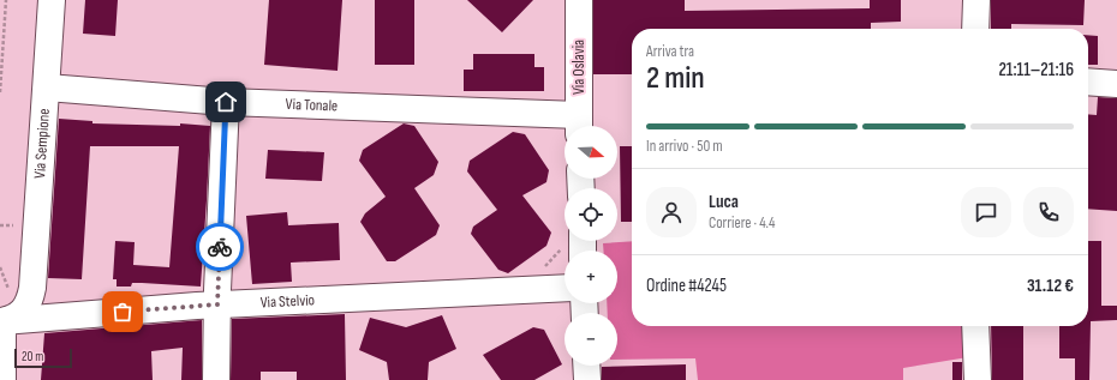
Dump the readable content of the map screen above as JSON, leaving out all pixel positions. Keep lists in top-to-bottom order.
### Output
{
  "streets": {
    "street": [
      "Via Oslavia",
      "Via Tonale",
      "Via Sempione",
      "Via Stelvio"
    ]
  },
  "crossings": [
    ["Via Oslavia", "Via Tonale"],
    ["Via Tonale", "Via Sempione"]
  ],
  "scale_bar": "20 m",
  "north": "right",
  "page": {
    "heading": ["2 min", "Arriva tra", "21:11–21:16"],
    "panel": [
      "Luca",
      "Corriere · 4.4",
      "Ordine #4245",
      "31.12 €"
    ],
    "bar": "In arrivo · 50 m",
    "map_buttons": ["+", "−"],
    "scale": "20 m"
  }
}
